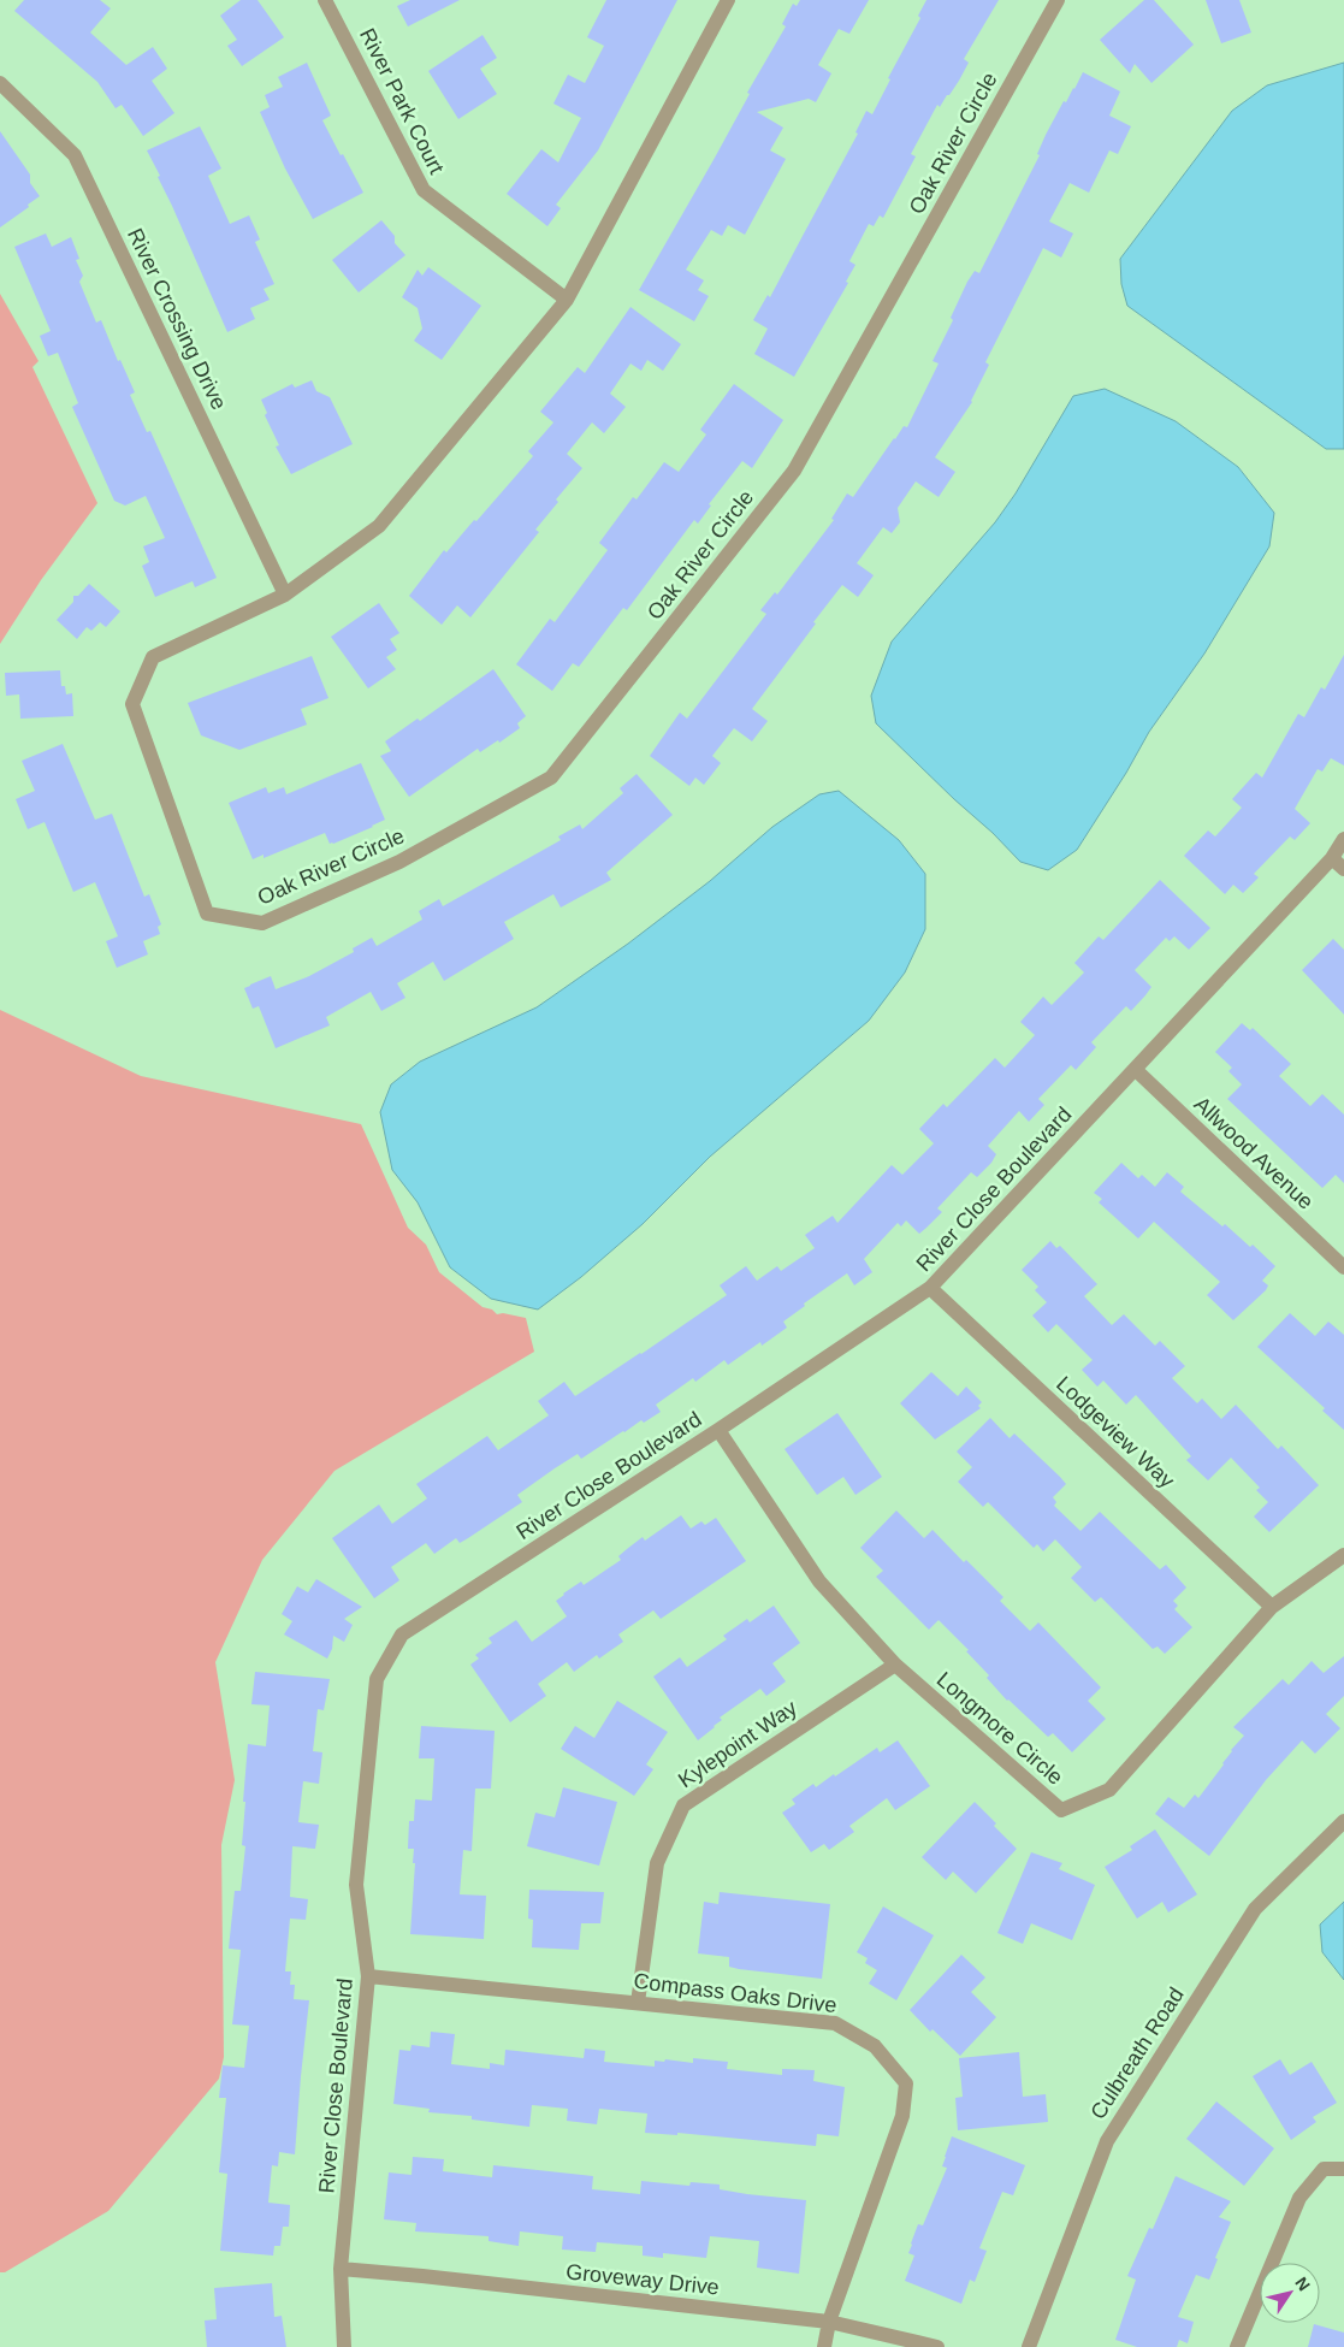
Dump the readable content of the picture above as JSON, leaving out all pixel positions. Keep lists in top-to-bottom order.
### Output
{
  "streets": {
    "street": [
      "River Park Court",
      "Oak River Circle",
      "River Crossing Drive",
      "Allwood Avenue",
      "River Close Boulevard",
      "Lodgeview Way",
      "Longmore Circle",
      "Kylepoint Way",
      "Compass Oaks Drive",
      "Culbreath Road",
      "Groveway Drive"
    ]
  },
  "crossings": [
    ["River Park Court", "Oak River Circle"],
    ["Oak River Circle", "River Crossing Drive"],
    ["Allwood Avenue", "River Close Boulevard"],
    ["River Close Boulevard", "Lodgeview Way"],
    ["River Close Boulevard", "Longmore Circle"],
    ["River Close Boulevard", "Compass Oaks Drive"],
    ["River Close Boulevard", "Groveway Drive"],
    ["Lodgeview Way", "Longmore Circle"],
    ["Longmore Circle", "Kylepoint Way"],
    ["Kylepoint Way", "Compass Oaks Drive"],
    ["Compass Oaks Drive", "Groveway Drive"]
  ],
  "north": "top right"
}
